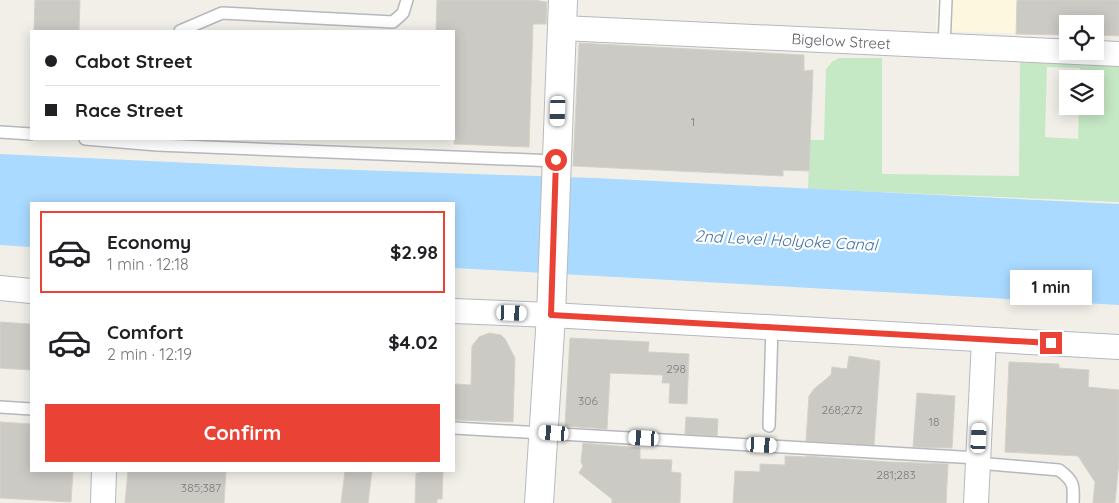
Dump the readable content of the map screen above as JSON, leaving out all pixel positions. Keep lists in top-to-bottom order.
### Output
{
  "streets": {
    "street": ["Bigelow Street"]
  },
  "water": ["2nd Level Holyoke Canal"],
  "house_numbers": [
    "1",
    "298",
    "306",
    "268;272",
    "18",
    "281;283",
    "385;387"
  ],
  "page": {
    "banner": ["Cabot Street", "Race Street"],
    "list": [
      {
        "name": "Economy",
        "note": "1 min · 12:18",
        "value": "$2.98"
      },
      {
        "name": "Comfort",
        "note": "2 min · 12:19",
        "value": "$4.02"
      }
    ],
    "bubble": "1 min",
    "buttons": "Confirm"
  }
}
